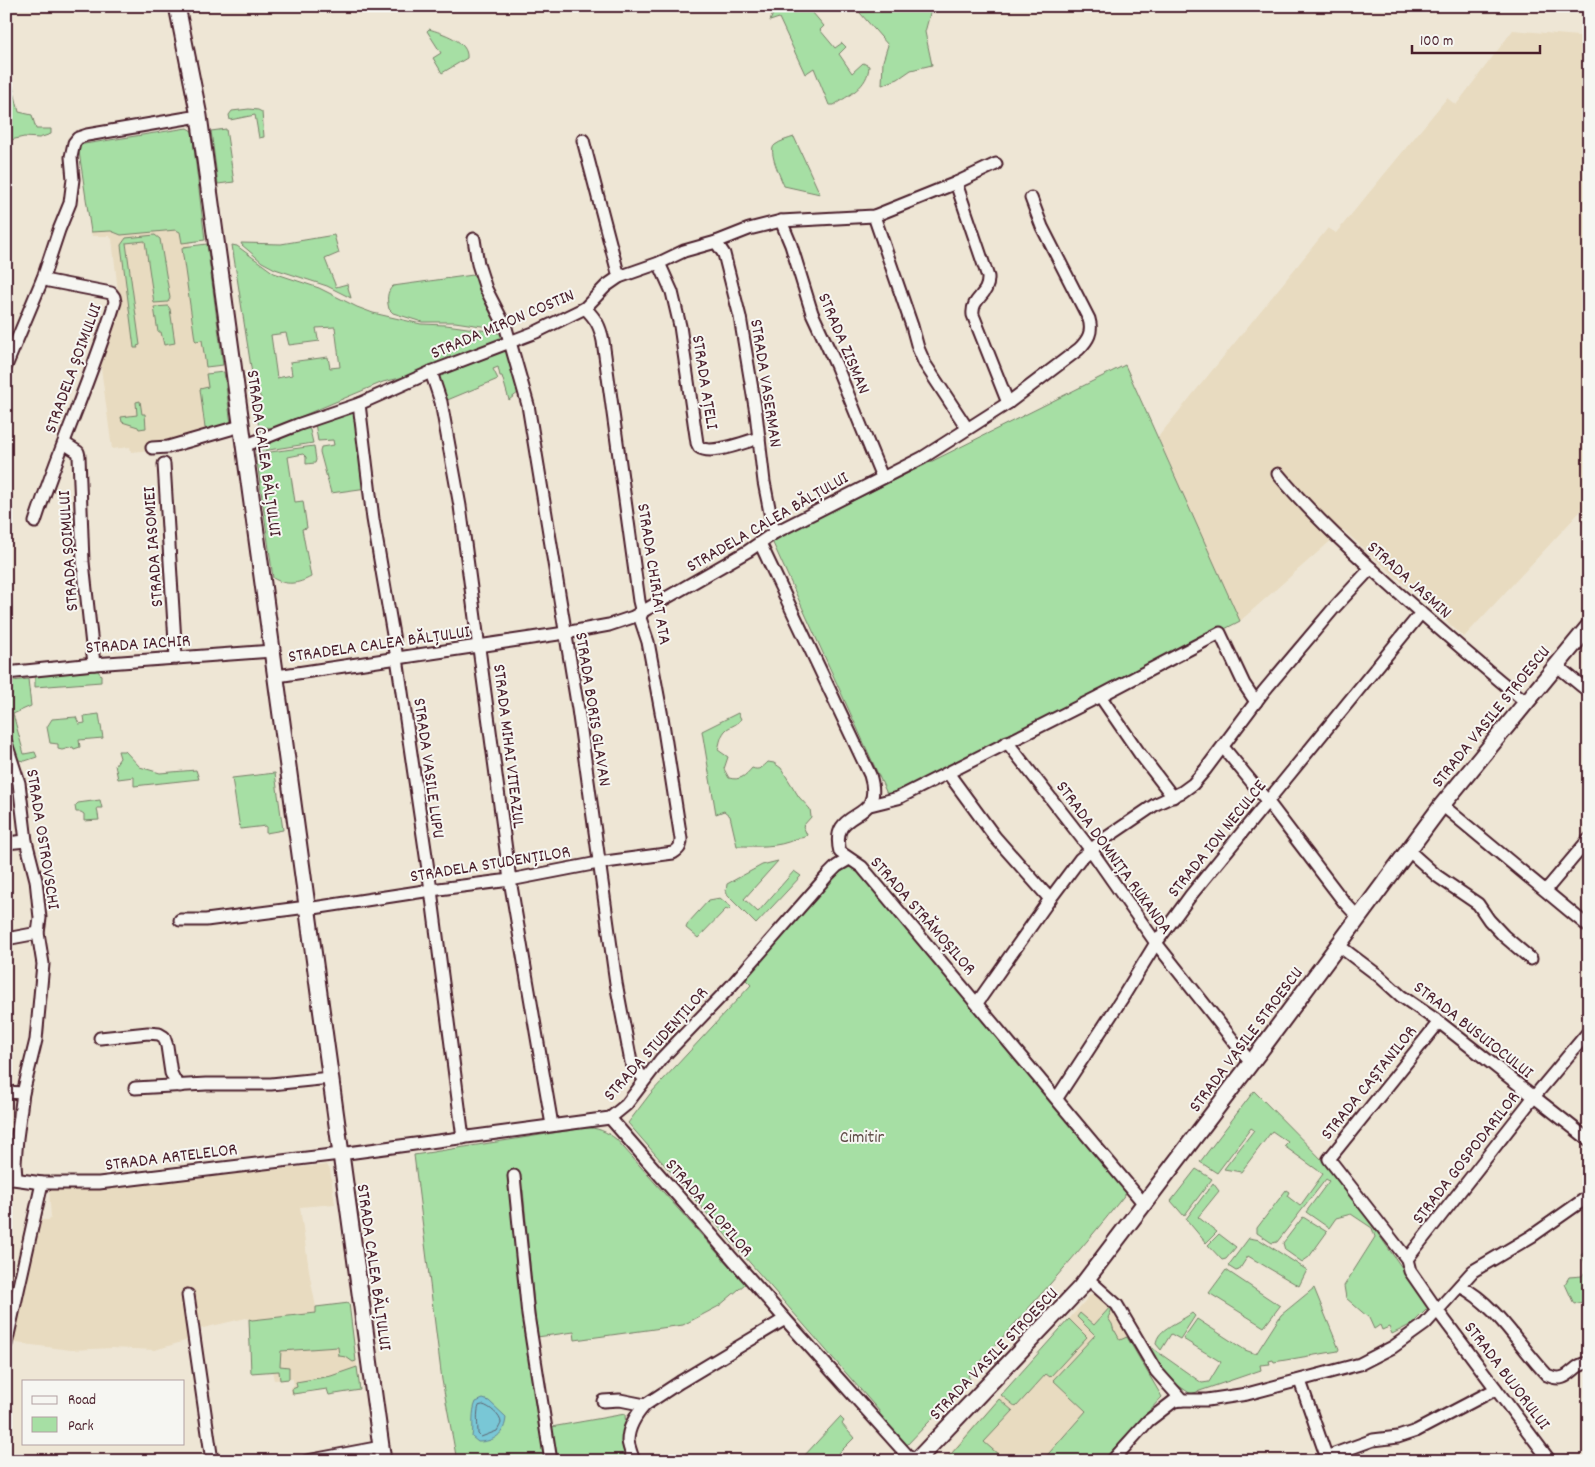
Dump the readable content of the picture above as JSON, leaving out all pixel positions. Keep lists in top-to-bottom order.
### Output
{
  "streets": {
    "main road": ["STRADA CALEA BĂLȚULUI", "STRADA VASILE STROESCU"],
    "street": [
      "STRADA MIRON COSTIN",
      "STRADA ZISMAN",
      "STRADELA ȘOIMULUI",
      "STRADA AȚELI",
      "STRADA VASERMAN",
      "STRADELA CALEA BĂLȚULUI",
      "STRADA IASOMIEI",
      "STRADA ȘOIMULUI",
      "STRADA CHIRIAT ATA",
      "STRADA JASMIN",
      "STRADA IACHIR",
      "STRADA BORIS GLAVAN",
      "STRADA MIHAI VITEAZUL",
      "STRADA VASILE LUPU",
      "STRADA ION NECULCE",
      "STRADA OSTROVSCHI",
      "STRADA DOMNIȚA RUXANDA",
      "STRADELA STUDENȚILOR",
      "STRADA STRĂMOȘILOR",
      "STRADA BUSUIOCULUI",
      "STRADA STUDENȚILOR",
      "STRADA CAȘTANILOR",
      "STRADA ARTELELOR",
      "STRADA GOSPODARILOR",
      "STRADA PLOPILOR",
      "STRADA BUJORULUI"
    ]
  },
  "crossings": [
    ["STRADA MIRON COSTIN", "STRADA ZISMAN"],
    ["STRADA MIRON COSTIN", "STRADA AȚELI"],
    ["STRADA MIRON COSTIN", "STRADA VASERMAN"],
    ["STRADA MIRON COSTIN", "STRADA CALEA BĂLȚULUI"],
    ["STRADA MIRON COSTIN", "STRADA CHIRIAT ATA"],
    ["STRADA MIRON COSTIN", "STRADA BORIS GLAVAN"],
    ["STRADA MIRON COSTIN", "STRADA MIHAI VITEAZUL"],
    ["STRADA MIRON COSTIN", "STRADA VASILE LUPU"],
    ["STRADA ZISMAN", "STRADELA CALEA BĂLȚULUI"],
    ["STRADELA ȘOIMULUI", "STRADA ȘOIMULUI"],
    ["STRADA AȚELI", "STRADA VASERMAN"],
    ["STRADA VASERMAN", "STRADELA CALEA BĂLȚULUI"],
    ["STRADA CALEA BĂLȚULUI", "STRADELA CALEA BĂLȚULUI"],
    ["STRADA CALEA BĂLȚULUI", "STRADA IACHIR"],
    ["STRADA CALEA BĂLȚULUI", "STRADELA STUDENȚILOR"],
    ["STRADA CALEA BĂLȚULUI", "STRADA STUDENȚILOR"],
    ["STRADA CALEA BĂLȚULUI", "STRADA ARTELELOR"],
    ["STRADELA CALEA BĂLȚULUI", "STRADA CHIRIAT ATA"],
    ["STRADELA CALEA BĂLȚULUI", "STRADA BORIS GLAVAN"],
    ["STRADELA CALEA BĂLȚULUI", "STRADA MIHAI VITEAZUL"],
    ["STRADELA CALEA BĂLȚULUI", "STRADA VASILE LUPU"],
    ["STRADA IASOMIEI", "STRADA IACHIR"],
    ["STRADA ȘOIMULUI", "STRADA IACHIR"],
    ["STRADA CHIRIAT ATA", "STRADELA STUDENȚILOR"],
    ["STRADA JASMIN", "STRADA VASILE STROESCU"],
    ["STRADA JASMIN", "STRADA ION NECULCE"],
    ["STRADA BORIS GLAVAN", "STRADELA STUDENȚILOR"],
    ["STRADA BORIS GLAVAN", "STRADA STUDENȚILOR"],
    ["STRADA VASILE STROESCU", "STRADA DOMNIȚA RUXANDA"],
    ["STRADA VASILE STROESCU", "STRADA STRĂMOȘILOR"],
    ["STRADA VASILE STROESCU", "STRADA BUSUIOCULUI"],
    ["STRADA VASILE STROESCU", "STRADA PLOPILOR"],
    ["STRADA MIHAI VITEAZUL", "STRADELA STUDENȚILOR"],
    ["STRADA MIHAI VITEAZUL", "STRADA STUDENȚILOR"],
    ["STRADA VASILE LUPU", "STRADELA STUDENȚILOR"],
    ["STRADA VASILE LUPU", "STRADA STUDENȚILOR"],
    ["STRADA ION NECULCE", "STRADA DOMNIȚA RUXANDA"],
    ["STRADA ION NECULCE", "STRADA STRĂMOȘILOR"],
    ["STRADA OSTROVSCHI", "STRADA ARTELELOR"],
    ["STRADA STRĂMOȘILOR", "STRADA STUDENȚILOR"],
    ["STRADA BUSUIOCULUI", "STRADA CAȘTANILOR"],
    ["STRADA BUSUIOCULUI", "STRADA GOSPODARILOR"],
    ["STRADA STUDENȚILOR", "STRADA ARTELELOR"],
    ["STRADA STUDENȚILOR", "STRADA PLOPILOR"],
    ["STRADA CAȘTANILOR", "STRADA GOSPODARILOR"]
  ],
  "parks": ["Cimitir"],
  "legend": ["Road", "Park"],
  "scale_bar": "100 m"
}
